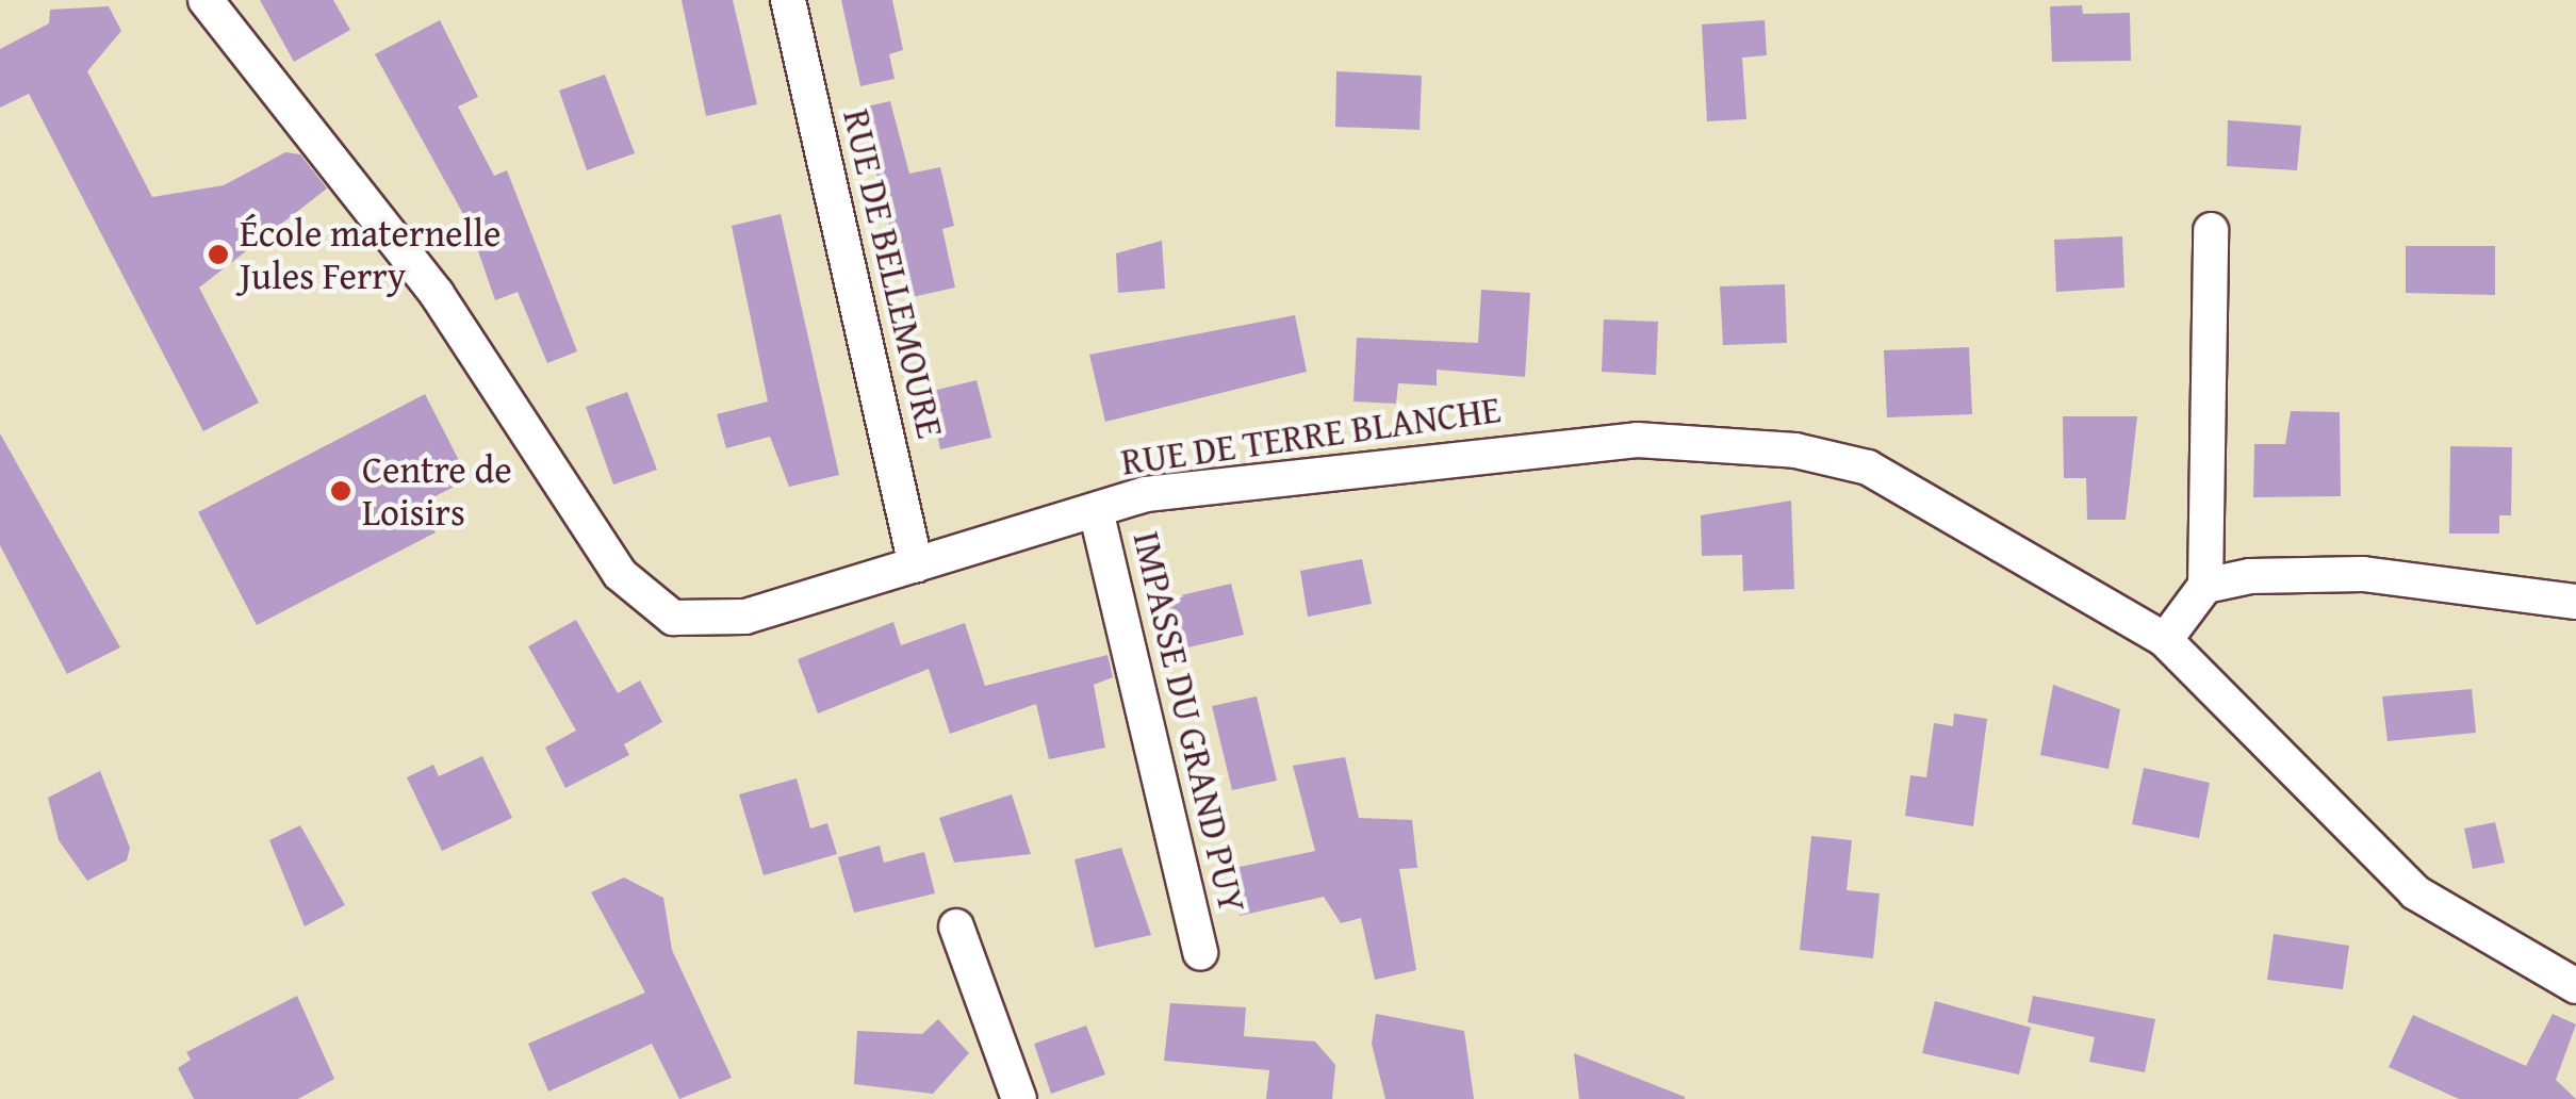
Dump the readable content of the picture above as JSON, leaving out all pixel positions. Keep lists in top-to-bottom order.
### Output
{
  "streets": {
    "street": ["RUE DE BELLEMOURE", "RUE DE TERRE BLANCHE", "IMPASSE DU GRAND PUY"]
  },
  "crossings": [
    ["RUE DE BELLEMOURE", "RUE DE TERRE BLANCHE"],
    ["RUE DE TERRE BLANCHE", "IMPASSE DU GRAND PUY"]
  ],
  "places": ["École maternelle Jules Ferry", "Centre de Loisirs"]
}
